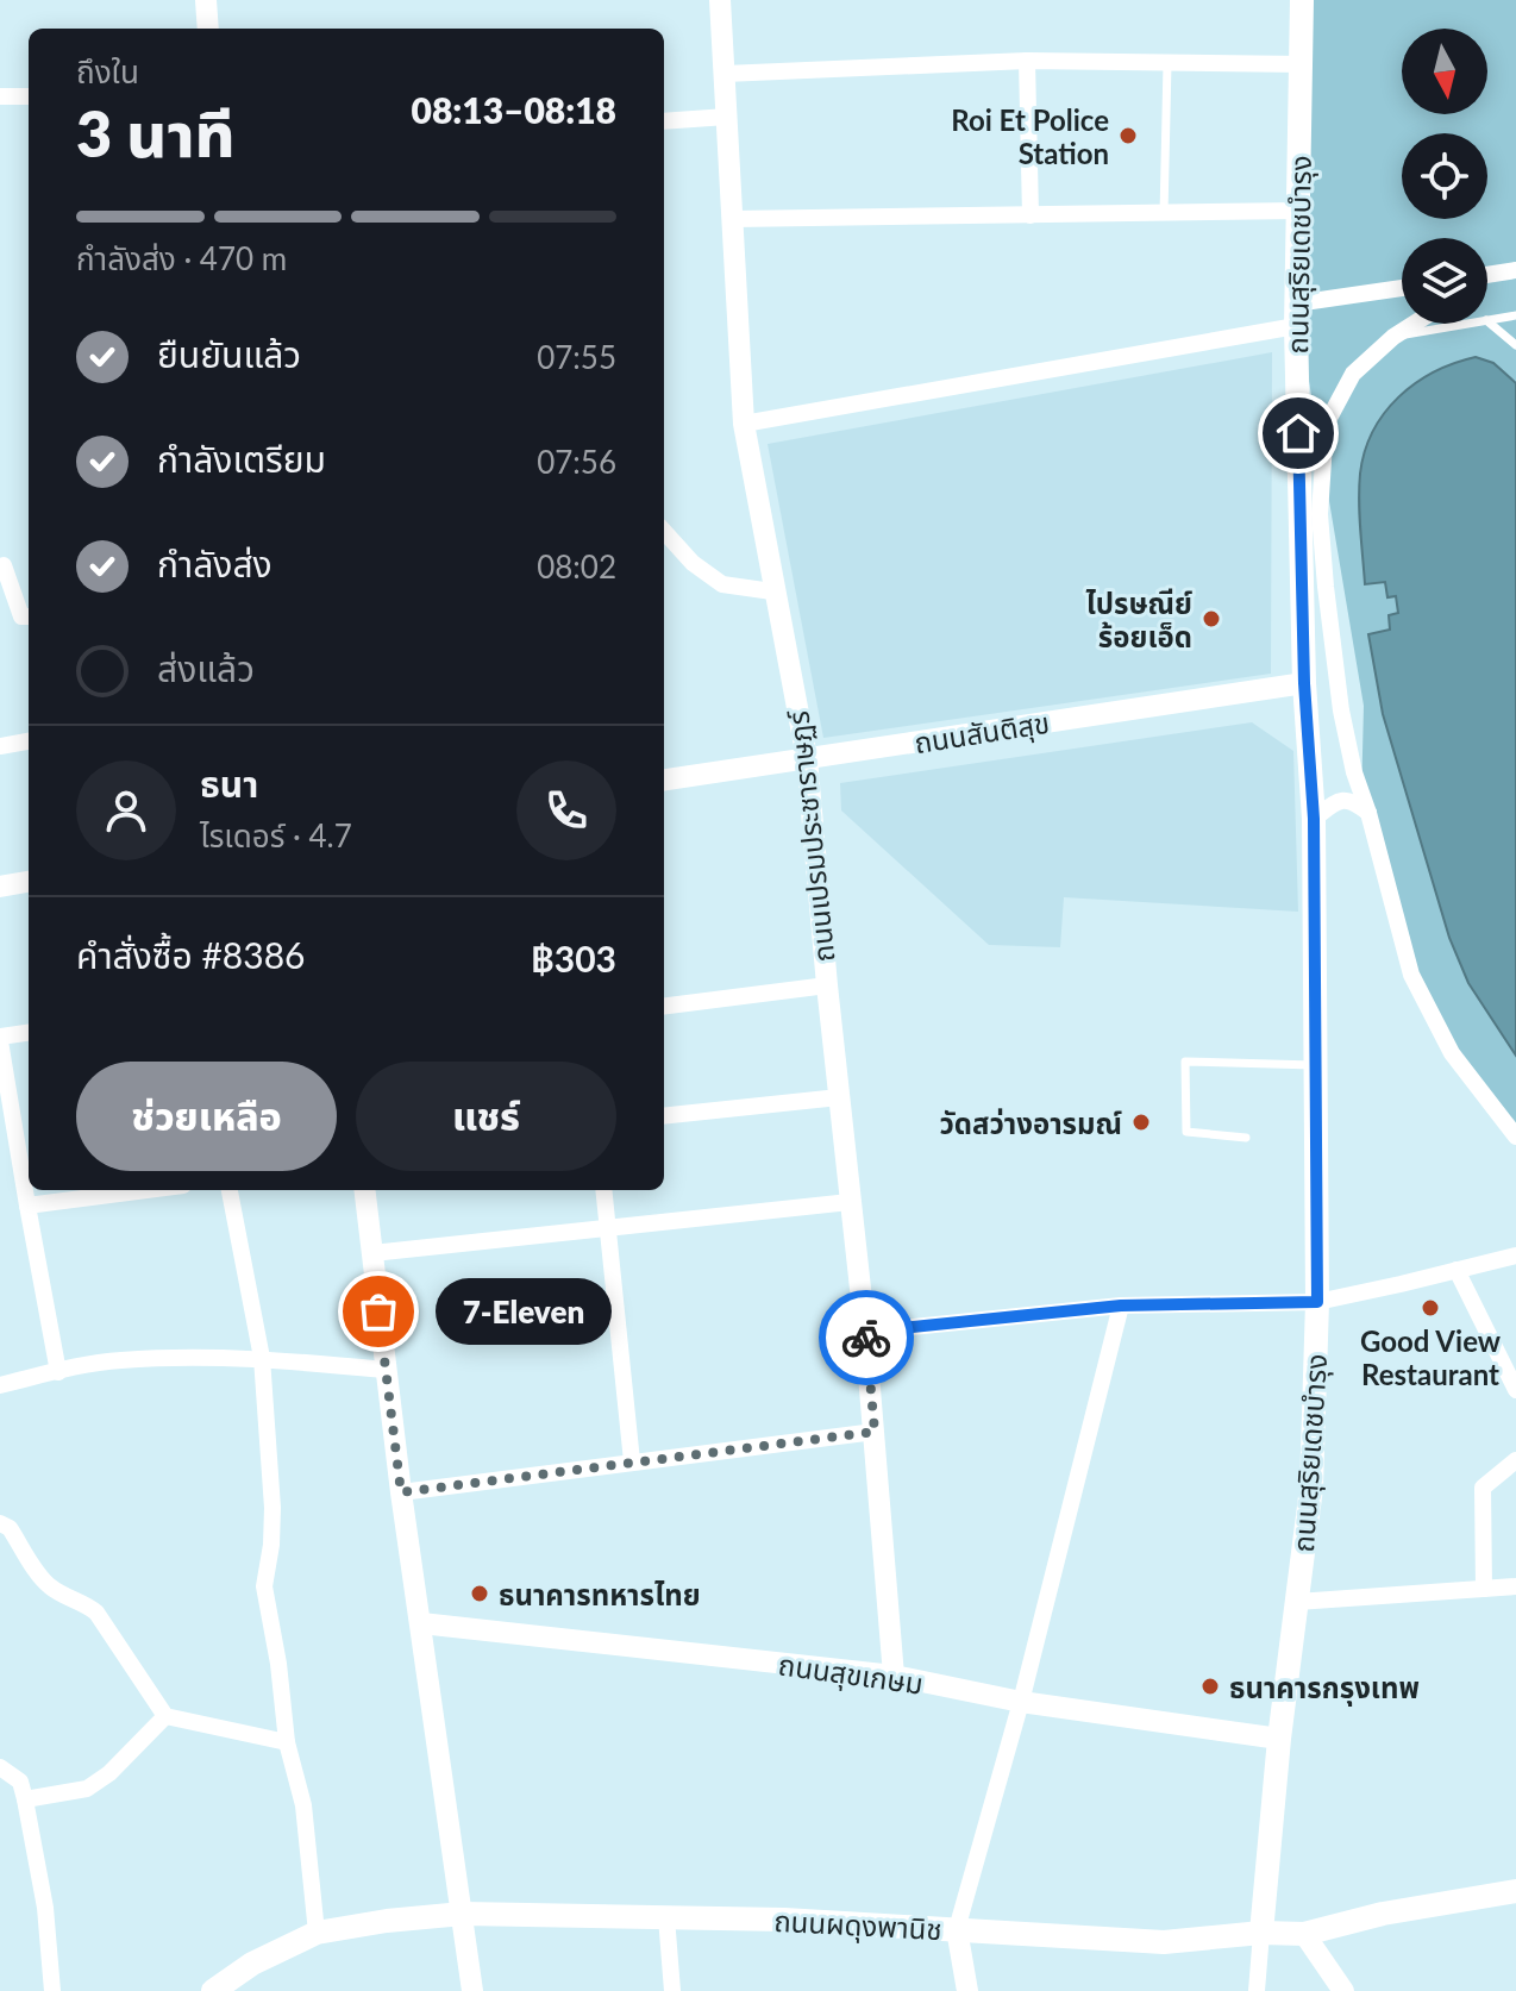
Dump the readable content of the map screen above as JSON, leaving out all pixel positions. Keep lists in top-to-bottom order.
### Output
{
  "streets": {
    "main road": ["ถนนสุริยเดชบำรุง", "ถนนผดุงพานิช"],
    "street": ["ถนนสันติสุข", "ถนนเปรมประชาราษฏร์", "ถนนสุขเกษม"]
  },
  "crossings": [
    ["ถนนสุริยเดชบำรุง", "ถนนสันติสุข"],
    ["ถนนสุริยเดชบำรุง", "ถนนสุขเกษม"],
    ["ถนนสุริยเดชบำรุง", "ถนนผดุงพานิช"],
    ["ถนนสันติสุข", "ถนนเปรมประชาราษฏร์"],
    ["ถนนเปรมประชาราษฏร์", "ถนนสุขเกษม"]
  ],
  "places": [
    "Roi Et Police Station",
    "ไปรษณีย์ ร้อยเอ็ด",
    "วัดสว่างอารมณ์",
    "Good View Restaurant",
    "7-Eleven",
    "ธนาคารทหารไทย",
    "ธนาคารกรุงเทพ"
  ],
  "north": "bottom",
  "page": {
    "heading": ["3 นาที", "ถึงใน", "08:13–08:18"],
    "panel": [
      "ธนา",
      "ไรเดอร์ · 4.7",
      "คำสั่งซื้อ #8386",
      "฿303"
    ],
    "bar": "กำลังส่ง · 470 m",
    "list": [
      ["ยืนยันแล้ว", "07:55"],
      ["กำลังเตรียม", "07:56"],
      ["กำลังส่ง", "08:02"],
      "ส่งแล้ว"
    ],
    "buttons": ["ช่วยเหลือ", "แชร์"],
    "bubble": "7-Eleven"
  }
}
